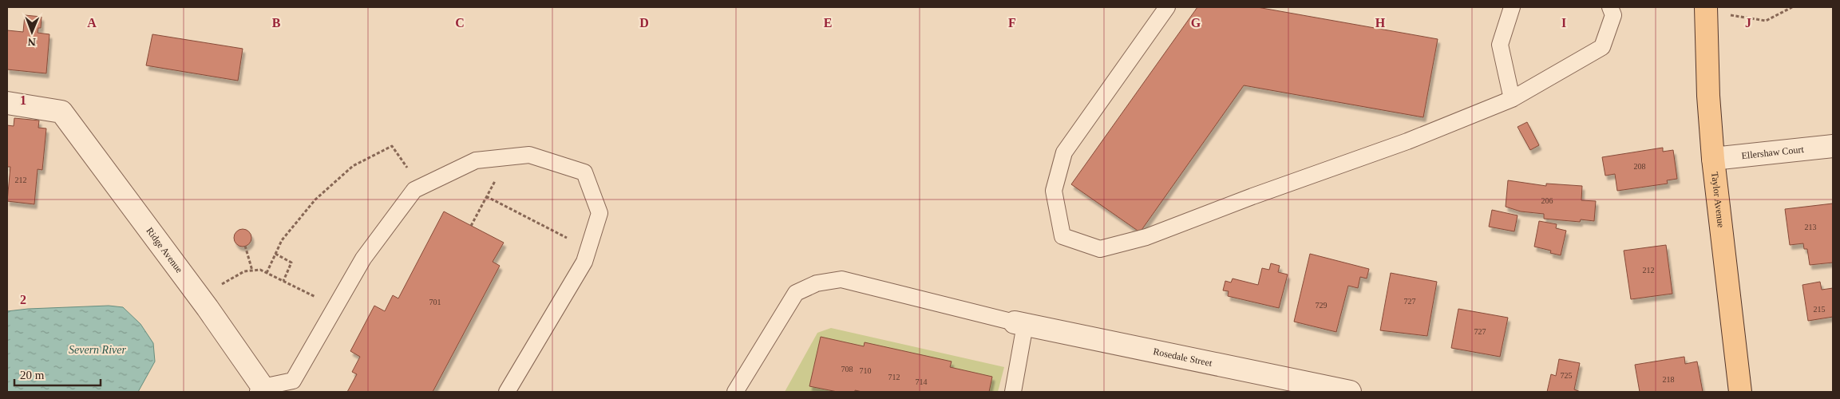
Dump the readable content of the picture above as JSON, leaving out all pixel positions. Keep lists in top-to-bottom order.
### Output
{
  "streets": {
    "main road": ["Taylor Avenue"],
    "street": ["Ellershaw Court", "Ridge Avenue", "Rosedale Street"]
  },
  "crossings": [
    ["Ellershaw Court", "Taylor Avenue"]
  ],
  "water": ["Severn River"],
  "house_numbers": [
    "208",
    "212",
    "206",
    "213",
    "212",
    "727",
    "701",
    "729",
    "215",
    "727",
    "708",
    "710",
    "725",
    "712",
    "218",
    "714"
  ],
  "scale_bar": "20 m",
  "north": "bottom",
  "grid": {
    "columns": [
      "A",
      "B",
      "C",
      "D",
      "E",
      "F",
      "G",
      "H",
      "I",
      "J"
    ],
    "rows": ["1", "2"]
  }
}
